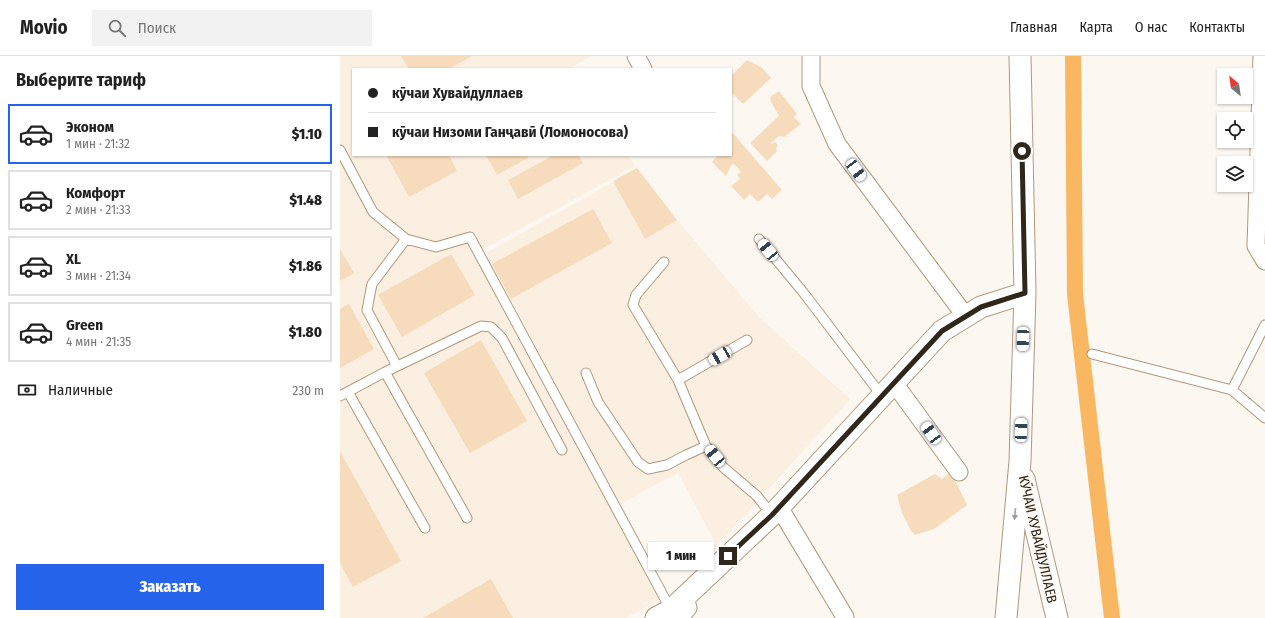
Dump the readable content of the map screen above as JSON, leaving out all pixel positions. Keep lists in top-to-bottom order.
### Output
{
  "streets": {
    "street": ["КӮЧАИ ХУВАЙДУЛЛАЕВ"]
  },
  "north": "top left",
  "page": {
    "header": "Movio",
    "search": "Поиск",
    "nav": [
      "Главная",
      "Карта",
      "О нас",
      "Контакты"
    ],
    "heading": "Выберите тариф",
    "banner": ["кӯчаи Хувайдуллаев", "кӯчаи Низоми Ганҷавӣ (Ломоносова)"],
    "list": [
      {
        "name": "Эконом",
        "note": "1 мин · 21:32",
        "value": "$1.10"
      },
      {
        "name": "Комфорт",
        "note": "2 мин · 21:33",
        "value": "$1.48"
      },
      {
        "name": "XL",
        "note": "3 мин · 21:34",
        "value": "$1.86"
      },
      {
        "name": "Green",
        "note": "4 мин · 21:35",
        "value": "$1.80"
      }
    ],
    "pay": ["Наличные", "230 m"],
    "bubble": "1 мин",
    "buttons": "Заказать"
  }
}
